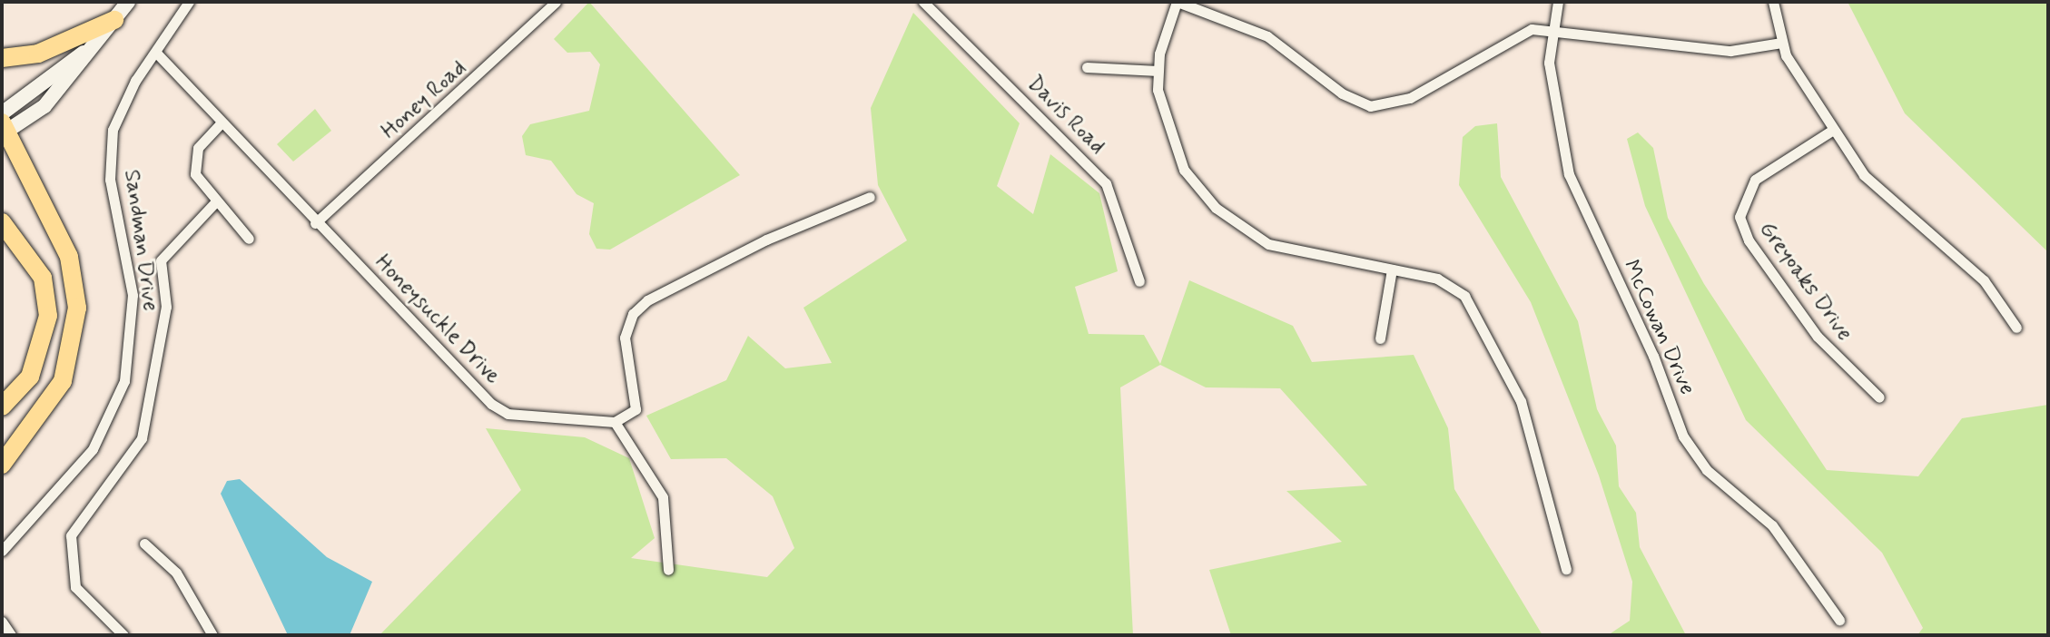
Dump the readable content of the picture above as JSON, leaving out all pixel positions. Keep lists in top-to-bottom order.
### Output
{
  "streets": {
    "street": [
      "Honey Road",
      "Davis Road",
      "Sandman Drive",
      "Greyoaks Drive",
      "Honeysuckle Drive",
      "McCowan Drive"
    ]
  },
  "crossings": [
    ["Honey Road", "Honeysuckle Drive"],
    ["Sandman Drive", "Honeysuckle Drive"]
  ]
}
